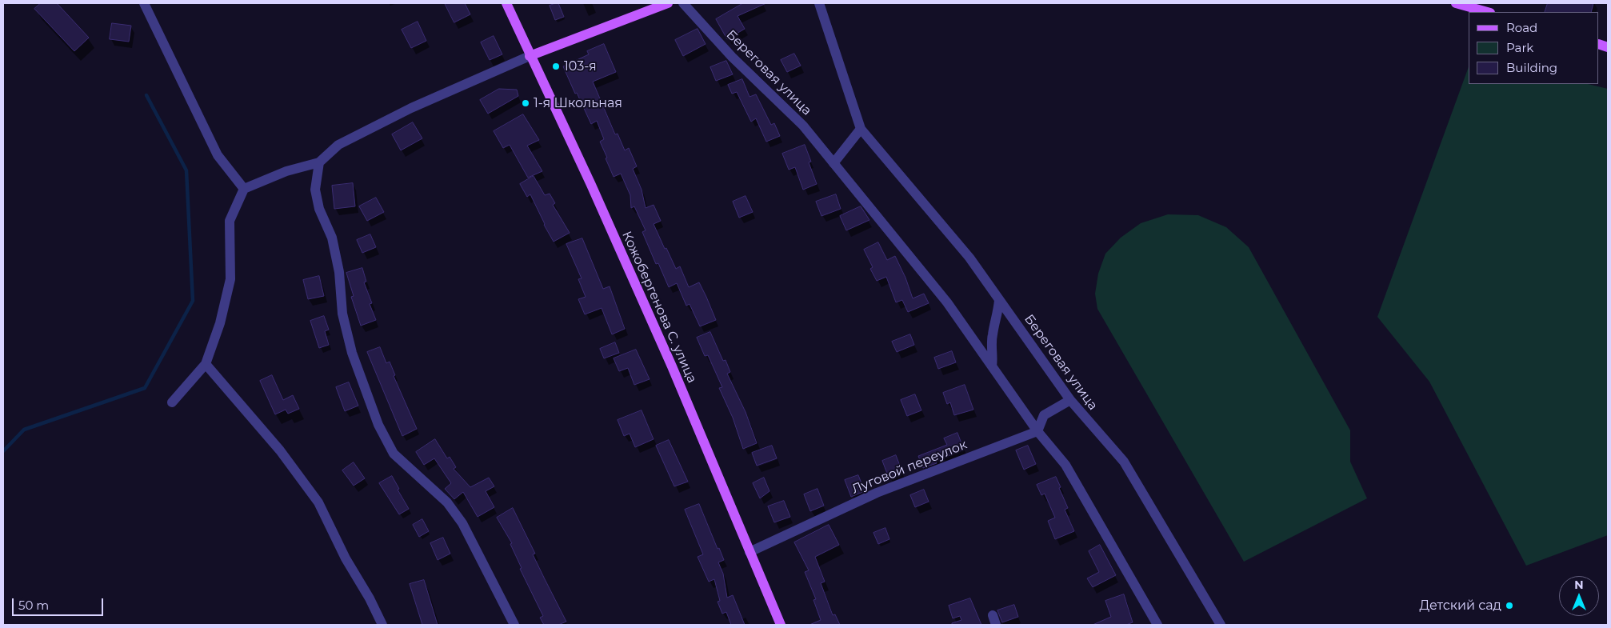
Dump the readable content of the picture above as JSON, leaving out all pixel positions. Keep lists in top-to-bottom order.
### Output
{
  "streets": {
    "main road": ["Кожобергенова С. улица"],
    "street": ["Береговая улица", "Луговой переулок"]
  },
  "crossings": [
    ["Береговая улица", "Луговой переулок"],
    ["Кожобергенова С. улица", "Луговой переулок"]
  ],
  "places": ["103-я", "1-я Школьная", "Детский сад"],
  "legend": ["Road", "Park", "Building"],
  "scale_bar": "50 m",
  "north": "top"
}
